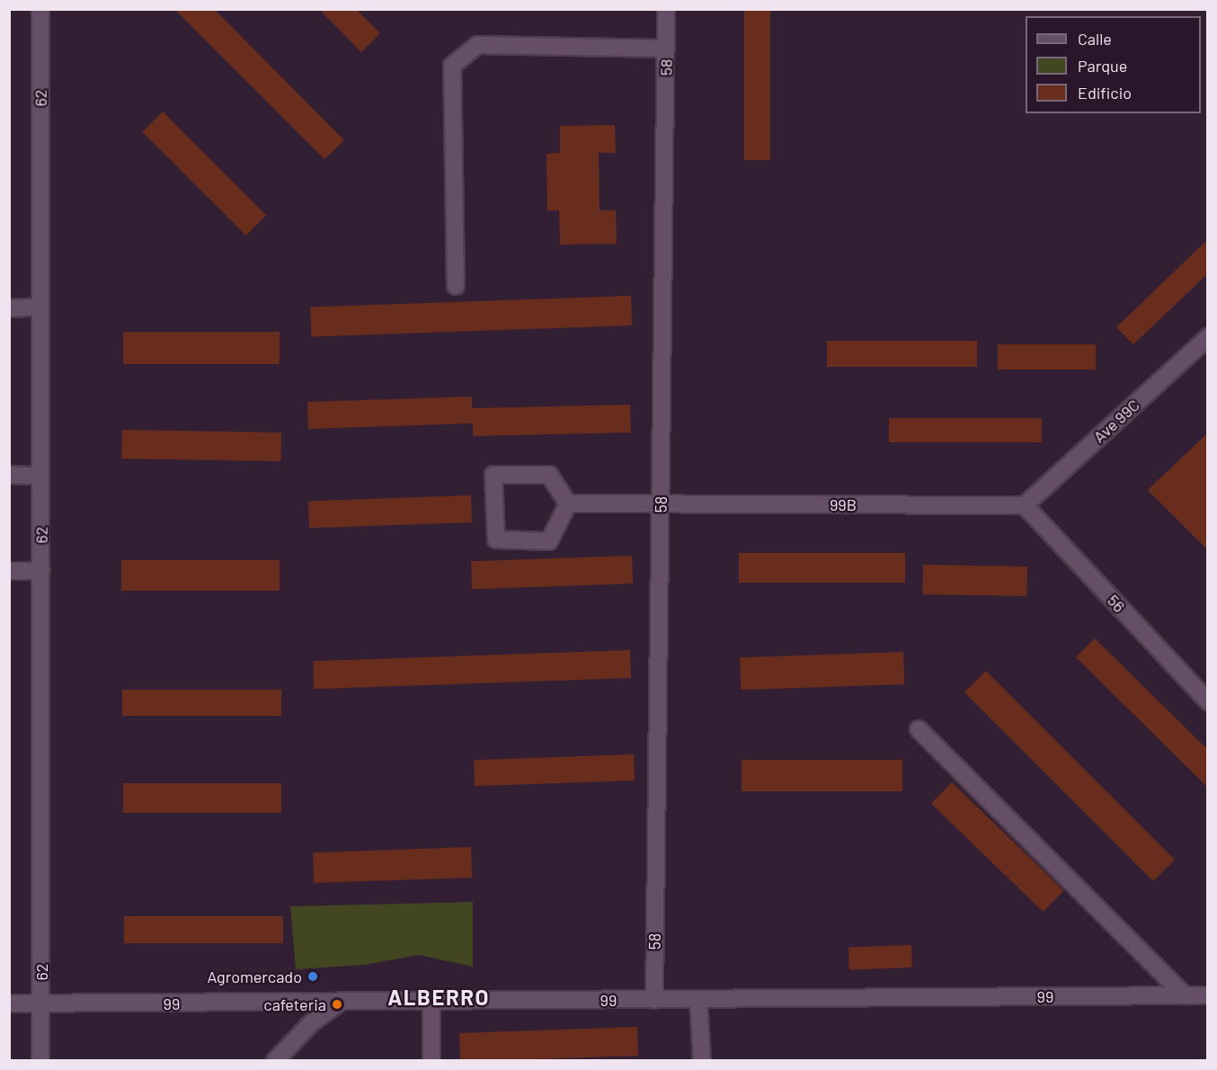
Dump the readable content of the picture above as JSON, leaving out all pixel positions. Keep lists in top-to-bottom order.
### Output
{
  "streets": {
    "street": [
      "58",
      "62",
      "Ave 99C",
      "99B",
      "56",
      "99"
    ]
  },
  "crossings": [
    ["58", "99B"],
    ["58", "99"],
    ["62", "99"],
    ["Ave 99C", "99B"],
    ["Ave 99C", "56"],
    ["99B", "56"]
  ],
  "districts": ["ALBERRO"],
  "places": ["Agromercado", "cafeteria"],
  "legend": ["Calle", "Parque", "Edificio"]
}
